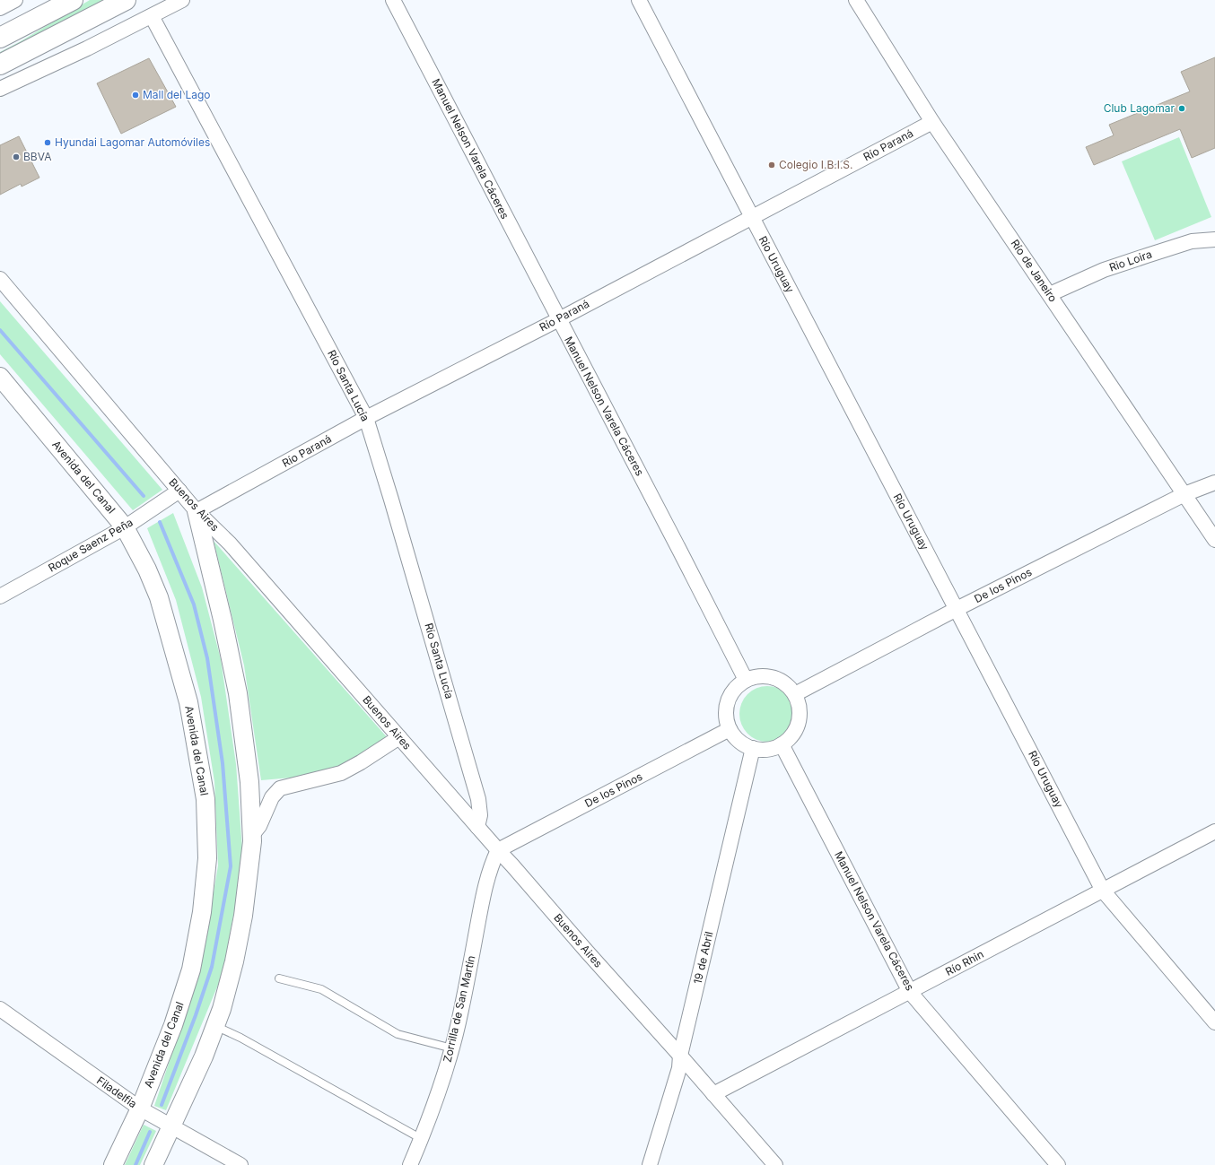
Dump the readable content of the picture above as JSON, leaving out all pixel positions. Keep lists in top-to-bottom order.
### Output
{
  "streets": {
    "street": [
      "Río Paraná",
      "Manuel Nelson Varela Cáceres",
      "Rio Loira",
      "Río Uruguay",
      "Río de Janeiro",
      "Río Santa Lucía",
      "Avenida del Canal",
      "Buenos Aires",
      "Roque Saenz Peña",
      "De los Pinos",
      "19 de Abril",
      "Río Rhin",
      "Zorrilla de San Martín",
      "Filadelfia"
    ]
  },
  "crossings": [
    ["Río Paraná", "Manuel Nelson Varela Cáceres"],
    ["Río Paraná", "Río Uruguay"],
    ["Río Paraná", "Río de Janeiro"],
    ["Río Paraná", "Río Santa Lucía"],
    ["Río Paraná", "Buenos Aires"],
    ["Manuel Nelson Varela Cáceres", "De los Pinos"],
    ["Manuel Nelson Varela Cáceres", "19 de Abril"],
    ["Manuel Nelson Varela Cáceres", "Río Rhin"],
    ["Rio Loira", "Río de Janeiro"],
    ["Río Uruguay", "De los Pinos"],
    ["Río Uruguay", "Río Rhin"],
    ["Río de Janeiro", "De los Pinos"],
    ["Río Santa Lucía", "Buenos Aires"],
    ["Avenida del Canal", "Roque Saenz Peña"],
    ["Avenida del Canal", "Filadelfia"],
    ["Buenos Aires", "Roque Saenz Peña"],
    ["Buenos Aires", "De los Pinos"],
    ["Buenos Aires", "19 de Abril"],
    ["Buenos Aires", "Río Rhin"],
    ["Buenos Aires", "Zorrilla de San Martín"],
    ["De los Pinos", "19 de Abril"],
    ["De los Pinos", "Zorrilla de San Martín"]
  ],
  "places": [
    "Mall del Lago",
    "Club Lagomar",
    "Hyundai Lagomar Automóviles",
    "BBVA",
    "Colegio I.B.I.S."
  ]
}
